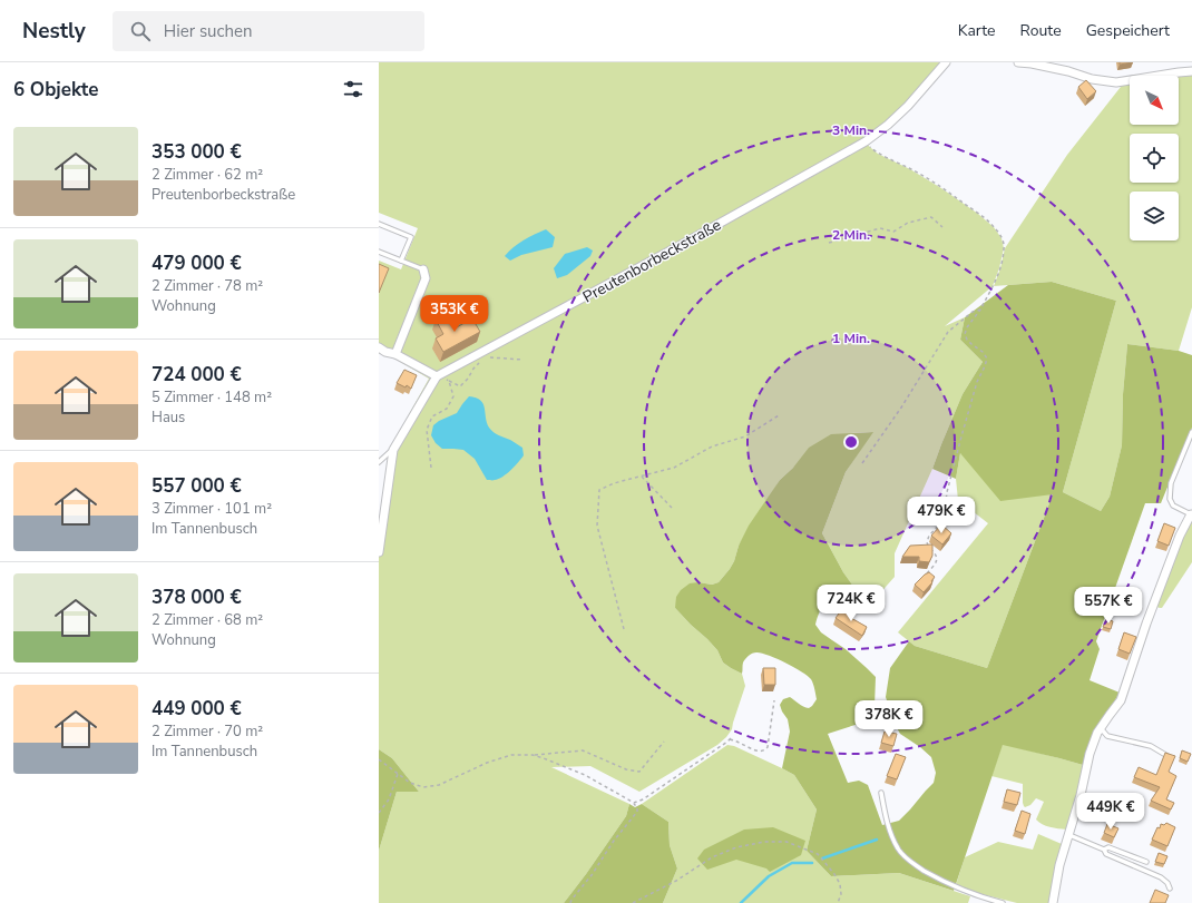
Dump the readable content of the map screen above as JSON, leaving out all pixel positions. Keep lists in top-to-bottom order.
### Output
{
  "streets": {
    "street": ["Preutenborbeckstraße"]
  },
  "north": "bottom right",
  "page": {
    "header": "Nestly",
    "search": "Hier suchen",
    "nav": ["Karte", "Route", "Gespeichert"],
    "heading": "6 Objekte",
    "list": [
      {
        "name": "353 000 €",
        "note": "2 Zimmer · 62 m² · Preutenborbeckstraße"
      },
      {
        "name": "479 000 €",
        "note": "2 Zimmer · 78 m² · Wohnung"
      },
      {
        "name": "724 000 €",
        "note": "5 Zimmer · 148 m² · Haus"
      },
      {
        "name": "557 000 €",
        "note": "3 Zimmer · 101 m² · Im Tannenbusch"
      },
      {
        "name": "378 000 €",
        "note": "2 Zimmer · 68 m² · Wohnung"
      },
      {
        "name": "449 000 €",
        "note": "2 Zimmer · 70 m² · Im Tannenbusch"
      }
    ],
    "price": [
      "353K €",
      "479K €",
      "724K €",
      "557K €",
      "378K €",
      "449K €"
    ]
  },
  "rings": ["3 Min.", "2 Min.", "1 Min."]
}
